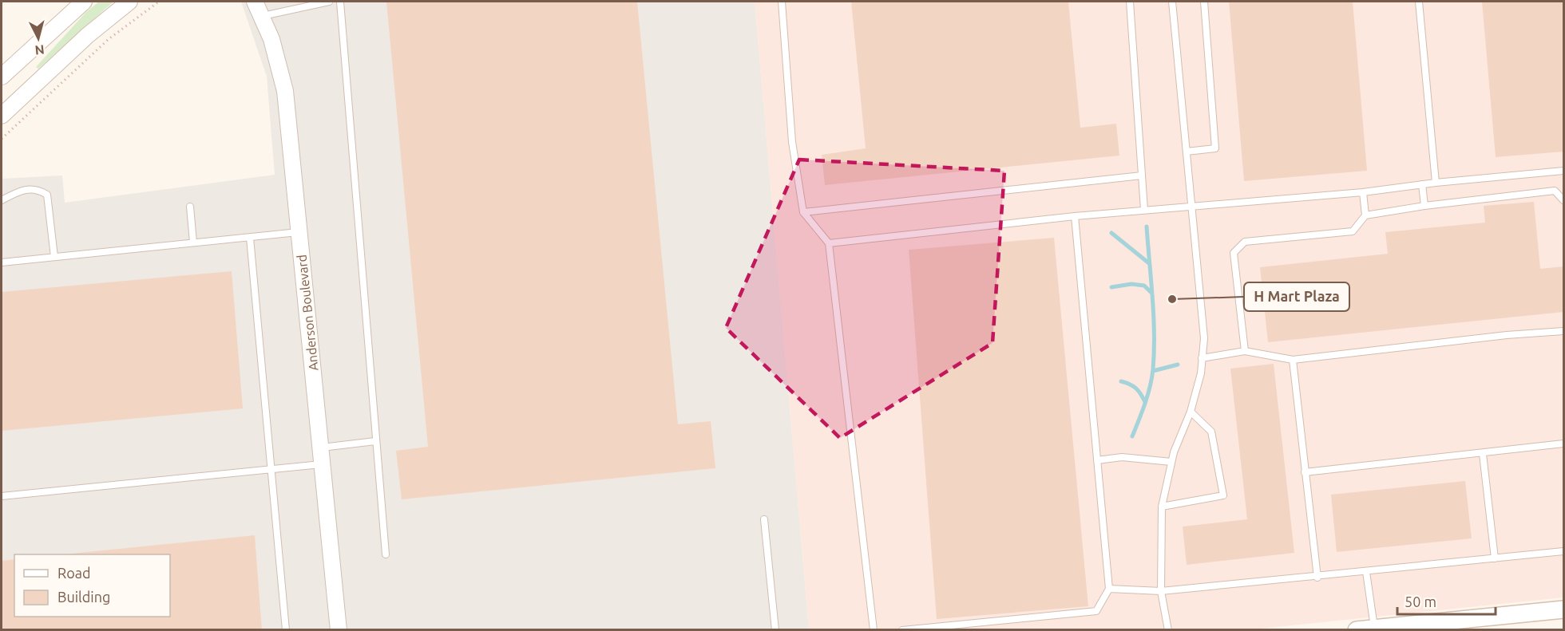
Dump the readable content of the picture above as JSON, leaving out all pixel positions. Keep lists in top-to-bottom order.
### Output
{
  "streets": {
    "street": ["Anderson Boulevard"]
  },
  "places": ["H Mart Plaza"],
  "legend": ["Road", "Building"],
  "scale_bar": "50 m",
  "north": "bottom"
}
